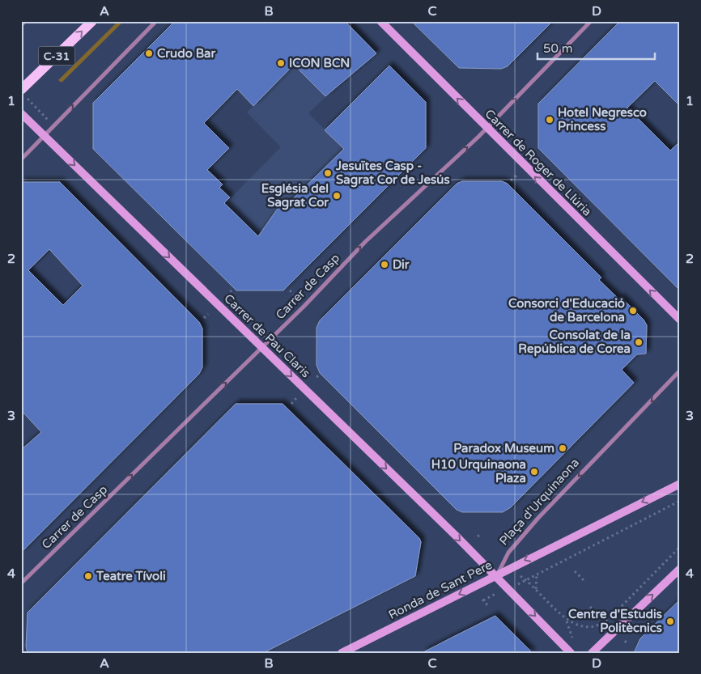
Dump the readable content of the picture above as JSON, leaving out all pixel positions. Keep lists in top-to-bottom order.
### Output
{
  "streets": {
    "main road": [
      "C-31",
      "Carrer de Roger de Llúria",
      "Carrer de Pau Claris",
      "Ronda de Sant Pere"
    ],
    "street": ["Carrer de Casp", "Plaça d'Urquinaona"]
  },
  "crossings": [
    ["Carrer de Roger de Llúria", "Carrer de Casp"],
    ["Carrer de Casp", "Carrer de Pau Claris"],
    ["Carrer de Pau Claris", "Plaça d'Urquinaona"],
    ["Carrer de Pau Claris", "Ronda de Sant Pere"],
    ["Plaça d'Urquinaona", "Ronda de Sant Pere"]
  ],
  "one_way": [
    "Carrer de Roger de Llúria",
    "Carrer de Casp",
    "Carrer de Pau Claris",
    "Plaça d'Urquinaona",
    "Ronda de Sant Pere"
  ],
  "places": [
    "Crudo Bar",
    "ICON BCN",
    "Hotel Negresco Princess",
    "Jesuïtes Casp - Sagrat Cor de Jesús",
    "Església del Sagrat Cor",
    "Dir",
    "Consorci d'Educació de Barcelona",
    "Consolat de la República de Corea",
    "Paradox Museum",
    "H10 Urquinaona Plaza",
    "Teatre Tívoli",
    "Centre d'Estudis Politècnics"
  ],
  "scale_bar": "50 m",
  "grid": {
    "columns": [
      "A",
      "B",
      "C",
      "D"
    ],
    "rows": [
      "1",
      "2",
      "3",
      "4"
    ]
  }
}
